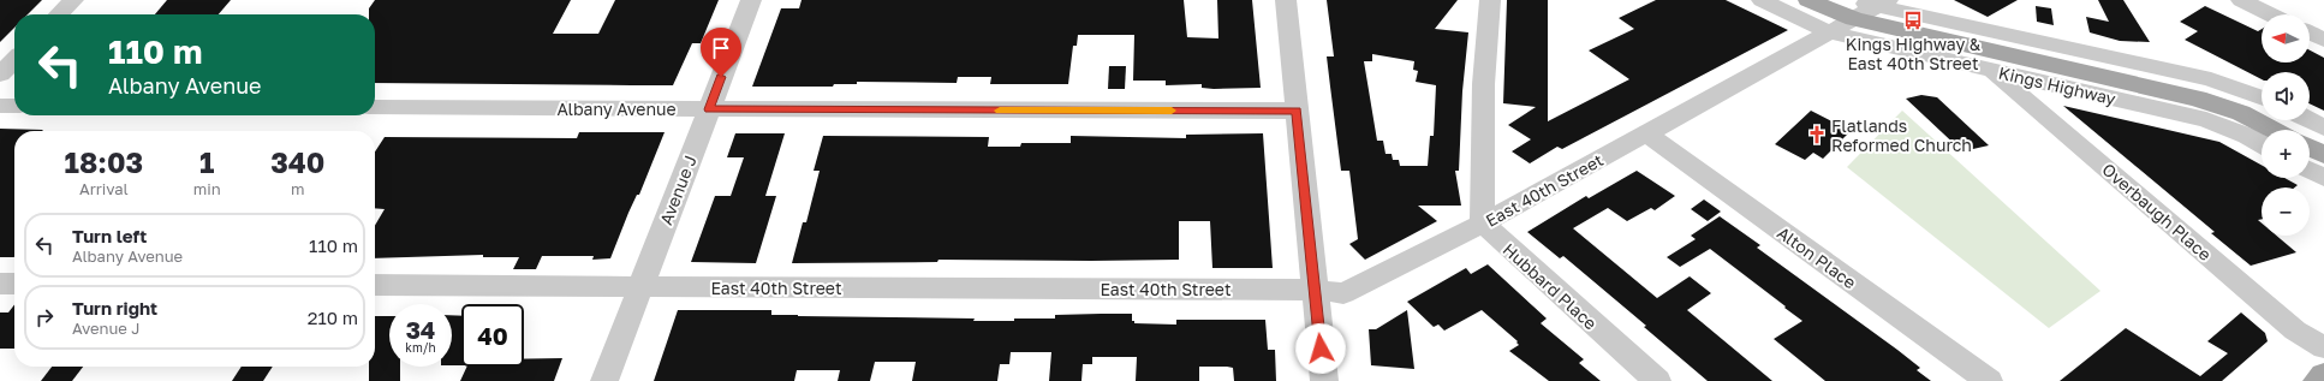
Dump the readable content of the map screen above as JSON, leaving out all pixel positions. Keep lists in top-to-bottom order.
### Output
{
  "streets": {
    "main road": ["Kings Highway"],
    "street": [
      "Albany Avenue",
      "Avenue J",
      "East 40th Street",
      "Overbaugh Place",
      "Alton Place",
      "Hubbard Place"
    ]
  },
  "crossings": [
    ["Kings Highway", "East 40th Street"],
    ["Kings Highway", "Overbaugh Place"],
    ["Albany Avenue", "Avenue J"],
    ["Avenue J", "East 40th Street"],
    ["East 40th Street", "Alton Place"],
    ["East 40th Street", "Hubbard Place"]
  ],
  "places": {
    "bus stop": ["Kings Highway & East 40th Street"],
    "church": ["Flatlands Reformed Church"]
  },
  "north": "left",
  "page": {
    "map_buttons": ["+", "−"],
    "turn": ["110 m", "Albany Avenue"],
    "eta": [
      "18:03",
      "Arrival",
      "1",
      "min",
      "340",
      "m"
    ],
    "list": [
      {
        "name": "Turn left",
        "note": "Albany Avenue",
        "value": "110 m"
      },
      {
        "name": "Turn right",
        "note": "Avenue J",
        "value": "210 m"
      }
    ],
    "speed": "34 km/h",
    "limit": "40"
  }
}
